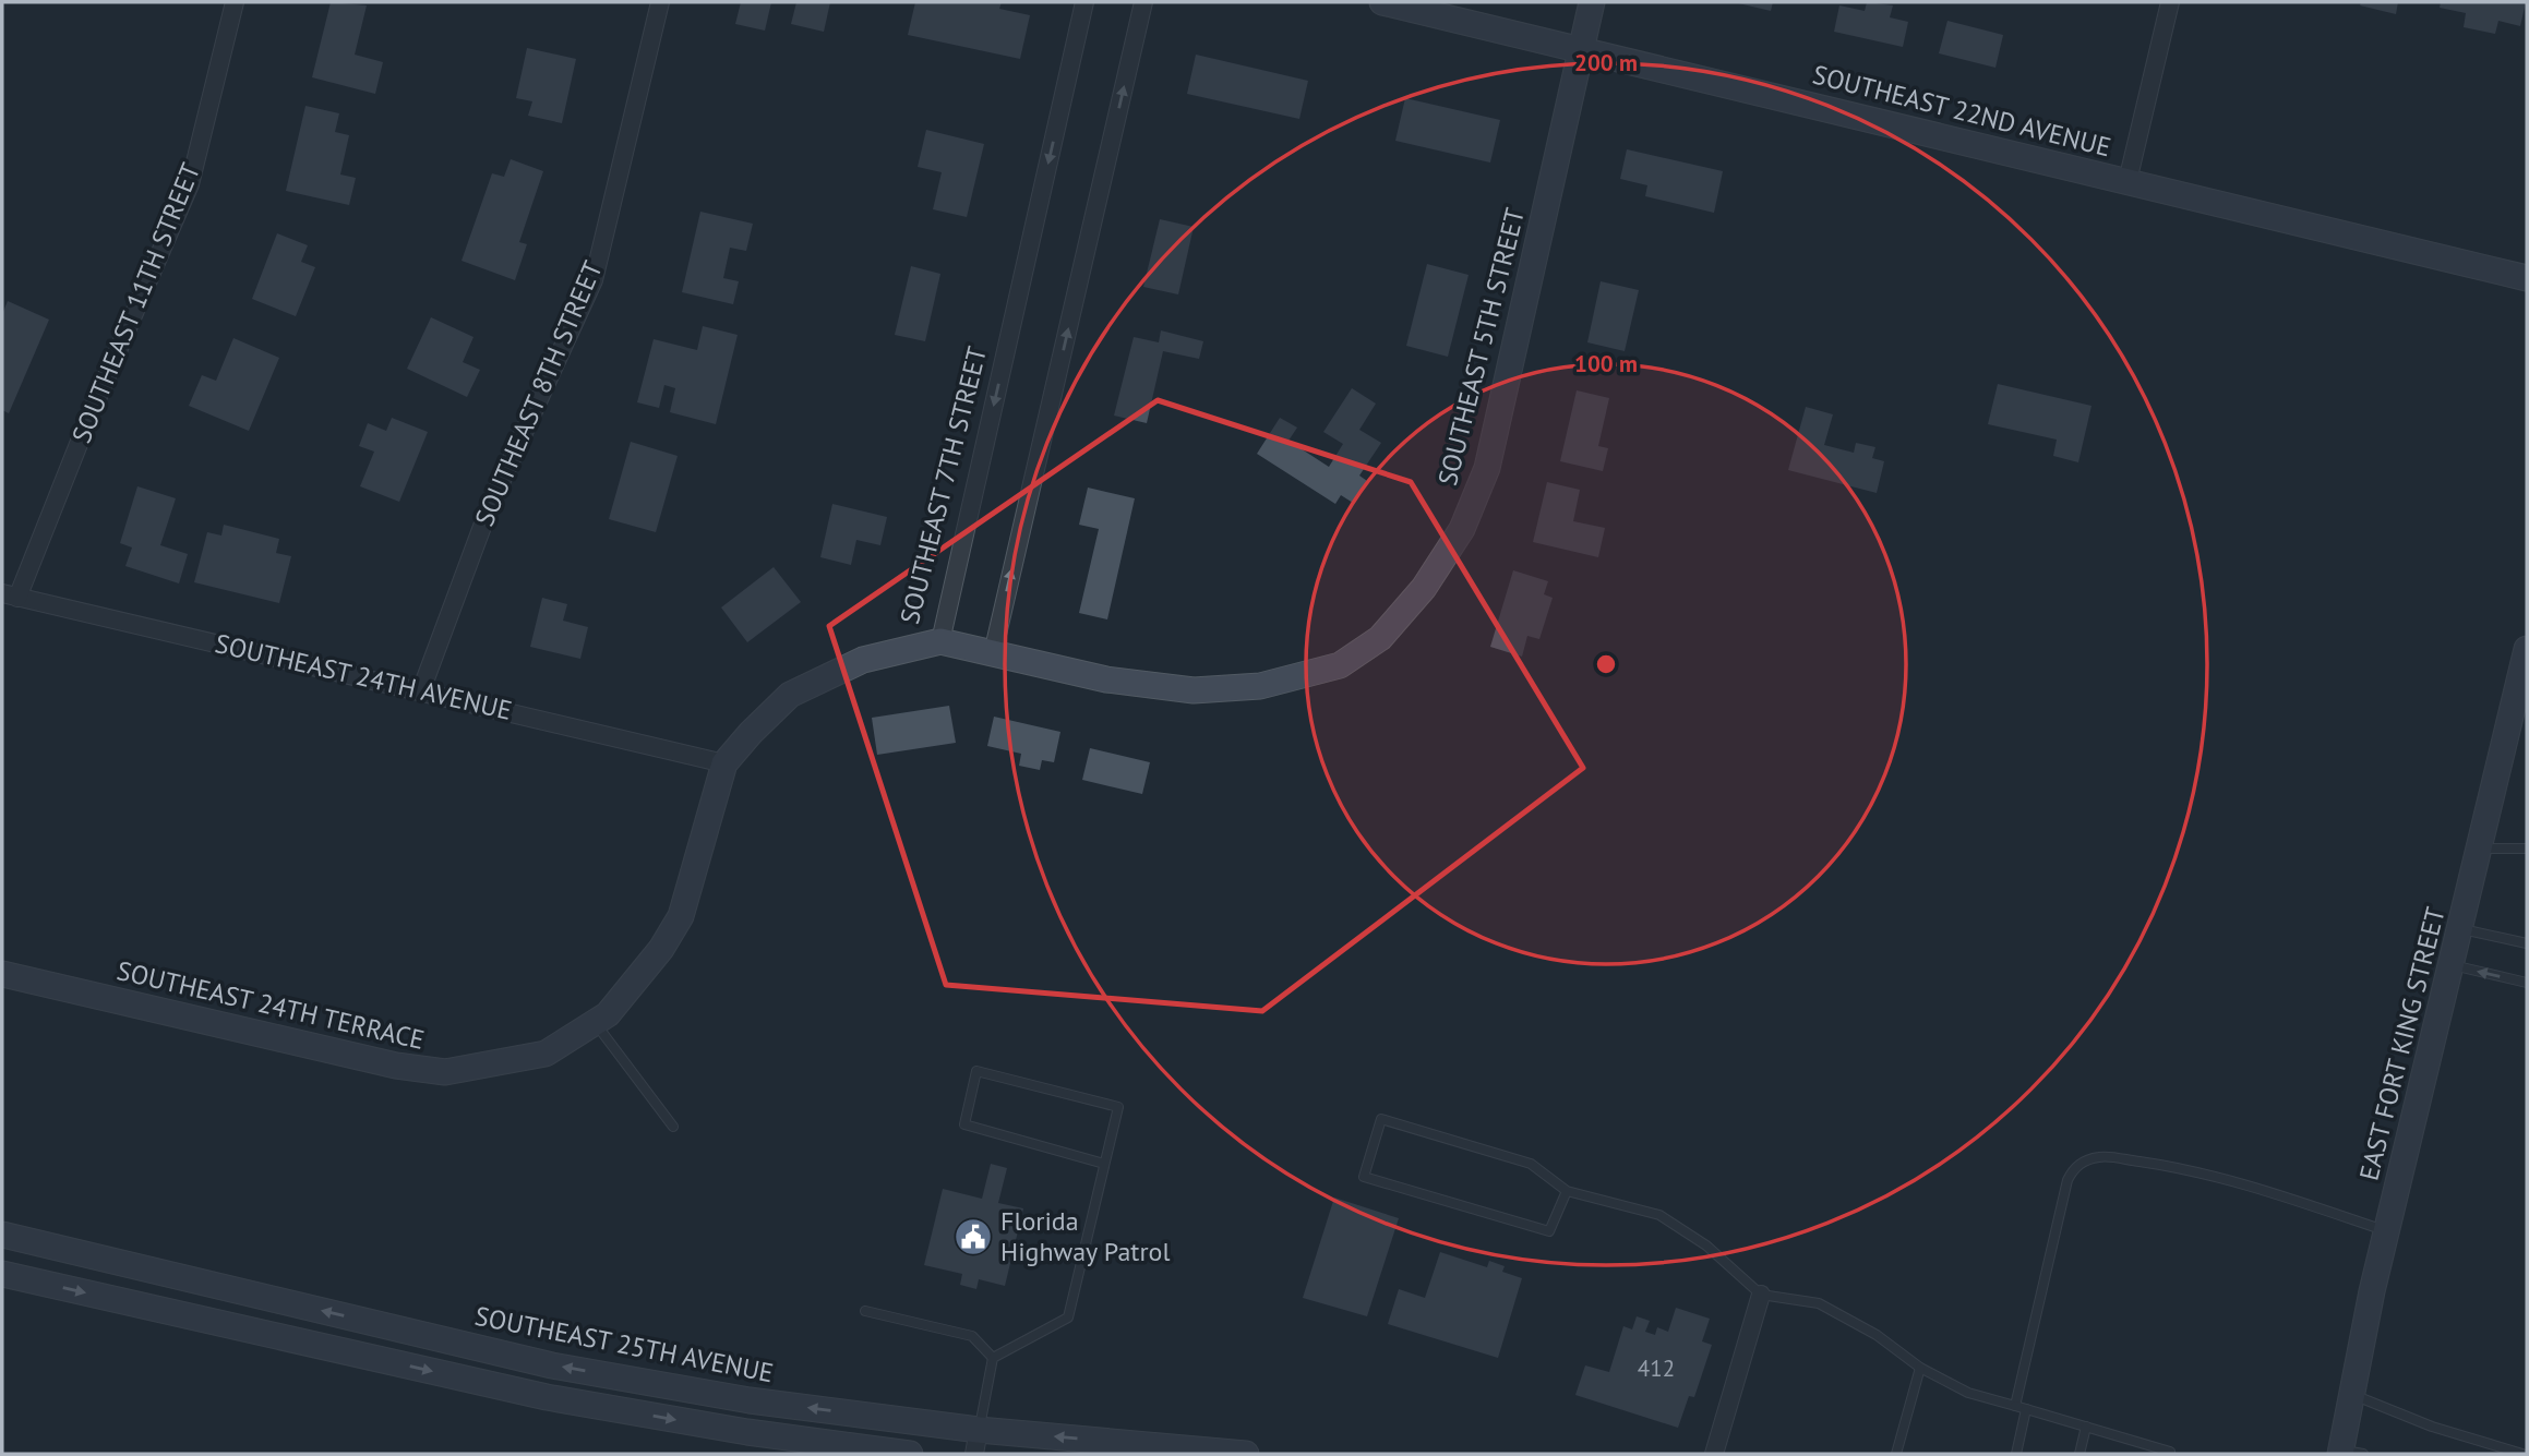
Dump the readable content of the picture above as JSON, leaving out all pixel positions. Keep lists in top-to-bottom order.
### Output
{
  "streets": {
    "street": [
      "SOUTHEAST 22ND AVENUE",
      "SOUTHEAST 11TH STREET",
      "SOUTHEAST 5TH STREET",
      "SOUTHEAST 8TH STREET",
      "SOUTHEAST 7TH STREET",
      "SOUTHEAST 24TH AVENUE",
      "SOUTHEAST 24TH TERRACE",
      "EAST FORT KING STREET",
      "SOUTHEAST 25TH AVENUE"
    ]
  },
  "crossings": [
    ["SOUTHEAST 22ND AVENUE", "SOUTHEAST 5TH STREET"],
    ["SOUTHEAST 11TH STREET", "SOUTHEAST 24TH AVENUE"],
    ["SOUTHEAST 5TH STREET", "SOUTHEAST 7TH STREET"],
    ["SOUTHEAST 8TH STREET", "SOUTHEAST 24TH AVENUE"],
    ["SOUTHEAST 7TH STREET", "SOUTHEAST 24TH AVENUE"],
    ["SOUTHEAST 7TH STREET", "SOUTHEAST 24TH TERRACE"]
  ],
  "places": {
    "public building": ["Florida Highway Patrol"]
  },
  "house_numbers": ["412"],
  "rings": ["200 m", "100 m"]
}
